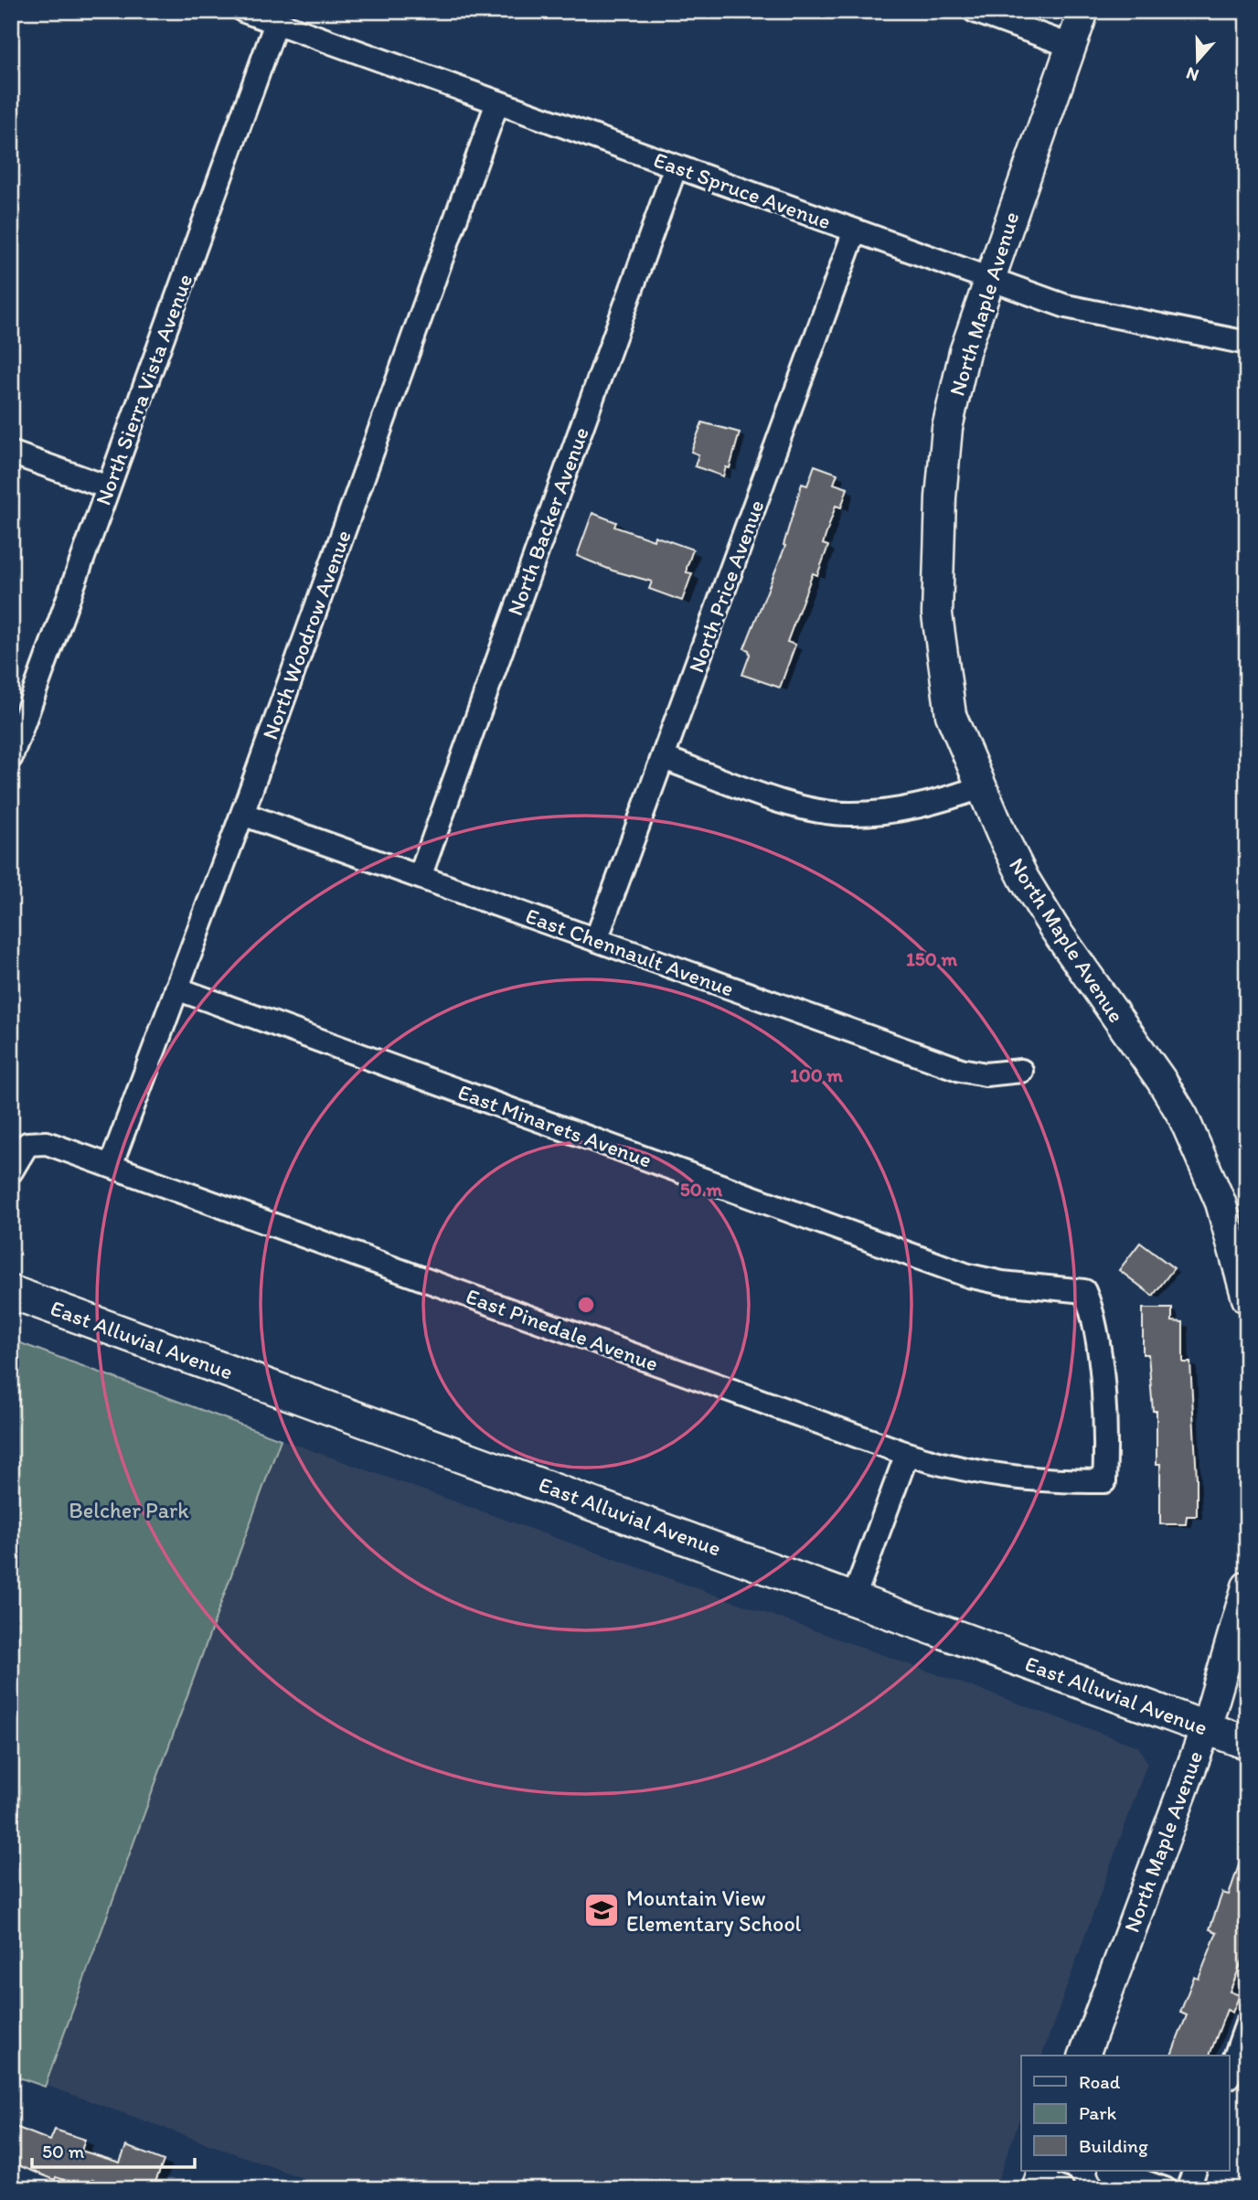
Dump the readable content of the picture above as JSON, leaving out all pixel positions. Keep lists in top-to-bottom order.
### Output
{
  "streets": {
    "main road": ["East Alluvial Avenue"],
    "street": [
      "East Spruce Avenue",
      "North Maple Avenue",
      "North Sierra Vista Avenue",
      "North Backer Avenue",
      "North Price Avenue",
      "North Woodrow Avenue",
      "East Chennault Avenue",
      "East Minarets Avenue",
      "East Pinedale Avenue"
    ]
  },
  "crossings": [
    ["East Spruce Avenue", "North Maple Avenue"],
    ["East Spruce Avenue", "North Sierra Vista Avenue"],
    ["East Spruce Avenue", "North Backer Avenue"],
    ["East Spruce Avenue", "North Price Avenue"],
    ["East Spruce Avenue", "North Woodrow Avenue"],
    ["North Maple Avenue", "East Alluvial Avenue"],
    ["North Backer Avenue", "East Chennault Avenue"],
    ["North Price Avenue", "East Chennault Avenue"],
    ["North Woodrow Avenue", "East Chennault Avenue"],
    ["North Woodrow Avenue", "East Minarets Avenue"],
    ["North Woodrow Avenue", "East Pinedale Avenue"],
    ["East Minarets Avenue", "East Pinedale Avenue"]
  ],
  "parks": ["Belcher Park"],
  "places": {
    "school or university": ["Mountain View Elementary School"]
  },
  "legend": ["Road", "Park", "Building"],
  "scale_bar": "50 m",
  "north": "bottom",
  "rings": ["150 m", "100 m", "50 m"]
}
